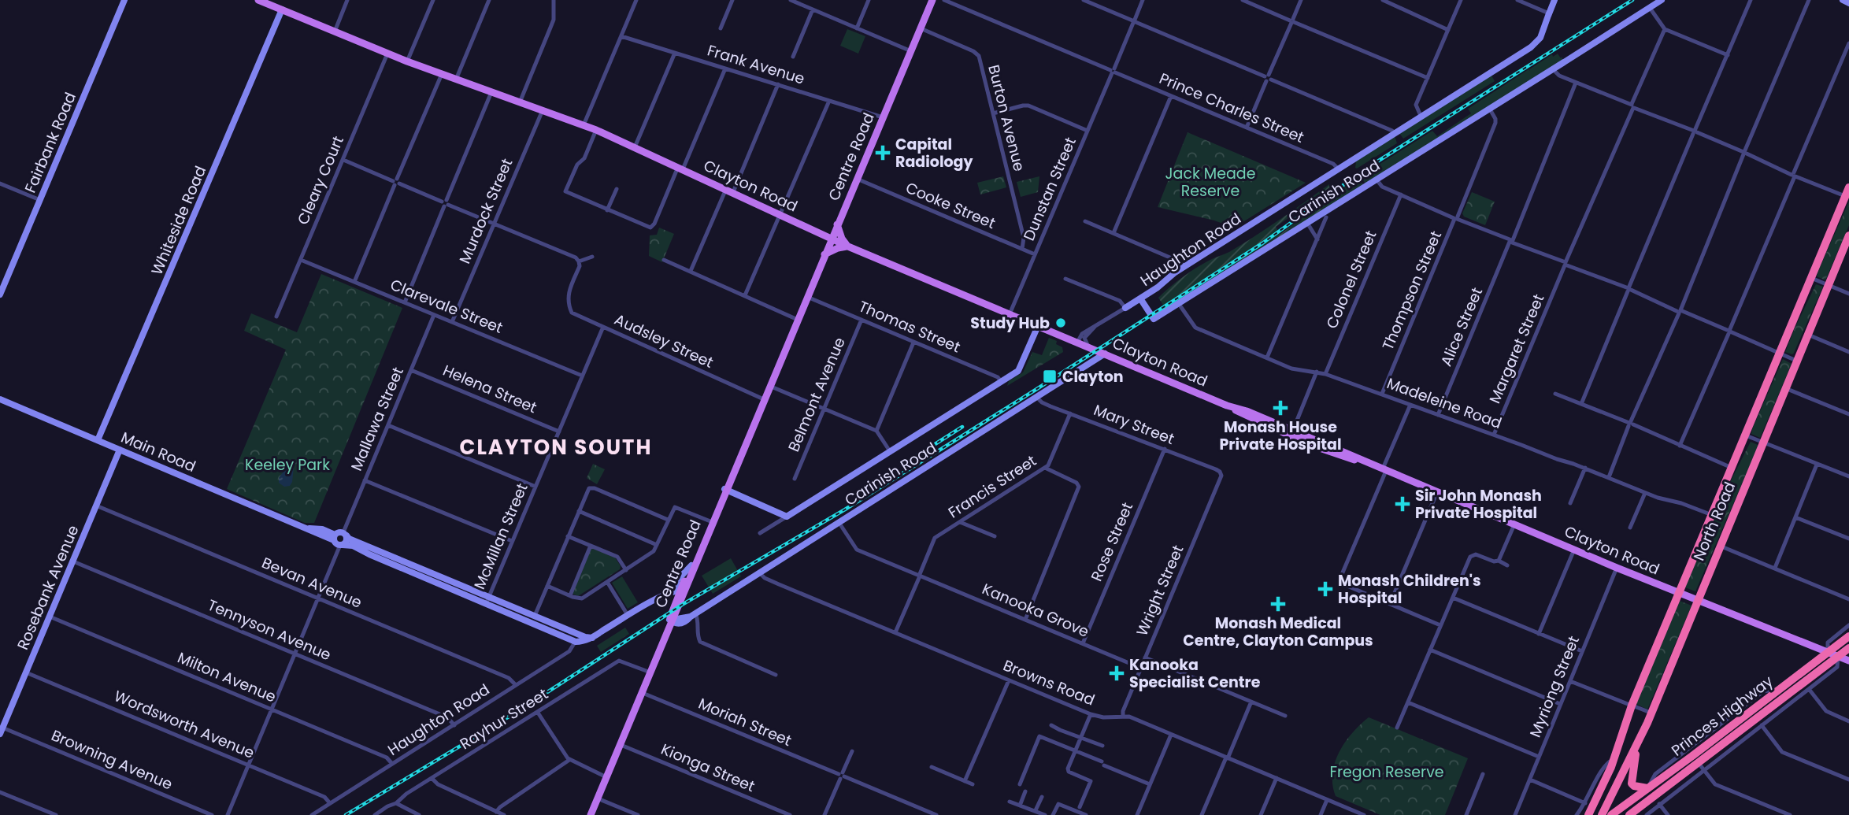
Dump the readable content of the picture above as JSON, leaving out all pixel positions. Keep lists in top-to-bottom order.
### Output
{
  "streets": {
    "highway": ["North Road", "Princes Highway"],
    "main road": ["Centre Road", "Clayton Road"],
    "street": [
      "Frank Avenue",
      "Prince Charles Street",
      "Burton Avenue",
      "Fairbank Road",
      "Cleary Court",
      "Dunstan Street",
      "Carinish Road",
      "Cooke Street",
      "Murdock Street",
      "Whiteside Road",
      "Haughton Road",
      "Colonel Street",
      "Thompson Street",
      "Clarevale Street",
      "Thomas Street",
      "Alice Street",
      "Audsley Street",
      "Margaret Street",
      "Helena Street",
      "Belmont Avenue",
      "Madeleine Road",
      "Mallawa Street",
      "Mary Street",
      "Main Road",
      "Francis Street",
      "McMillan Street",
      "Rose Street",
      "Bevan Avenue",
      "Rosebank Avenue",
      "Wright Street",
      "Kanooka Grove",
      "Tennyson Avenue",
      "Milton Avenue",
      "Browns Road",
      "Myriong Street",
      "Rayhur Street",
      "Moriah Street",
      "Wordsworth Avenue",
      "Browning Avenue",
      "Kionga Street"
    ]
  },
  "crossings": [
    ["Frank Avenue", "Centre Road"],
    ["Prince Charles Street", "Dunstan Street"],
    ["Prince Charles Street", "Haughton Road"],
    ["Burton Avenue", "Centre Road"],
    ["Burton Avenue", "Cooke Street"],
    ["Centre Road", "Clayton Road"],
    ["Centre Road", "Carinish Road"],
    ["Centre Road", "Cooke Street"],
    ["Centre Road", "Haughton Road"],
    ["Centre Road", "Thomas Street"],
    ["Centre Road", "Audsley Street"],
    ["Centre Road", "Rayhur Street"],
    ["Centre Road", "Moriah Street"],
    ["Centre Road", "Kionga Street"],
    ["Cleary Court", "Clayton Road"],
    ["Cleary Court", "Clarevale Street"],
    ["Clayton Road", "Dunstan Street"],
    ["Clayton Road", "Carinish Road"],
    ["Clayton Road", "Murdock Street"],
    ["Clayton Road", "Whiteside Road"],
    ["Clayton Road", "Haughton Road"],
    ["Clayton Road", "North Road"],
    ["Clayton Road", "Myriong Street"],
    ["Clayton Road", "Princes Highway"],
    ["Dunstan Street", "Cooke Street"],
    ["Carinish Road", "Haughton Road"],
    ["Carinish Road", "Thompson Street"],
    ["Carinish Road", "Madeleine Road"],
    ["Carinish Road", "Mary Street"],
    ["Carinish Road", "Kanooka Grove"],
    ["Carinish Road", "Browns Road"],
    ["Murdock Street", "Clarevale Street"],
    ["Whiteside Road", "Main Road"],
    ["Haughton Road", "Bevan Avenue"],
    ["Haughton Road", "Tennyson Avenue"],
    ["Haughton Road", "Milton Avenue"],
    ["Haughton Road", "Wordsworth Avenue"],
    ["Colonel Street", "Madeleine Road"],
    ["Thompson Street", "Madeleine Road"],
    ["Clarevale Street", "Mallawa Street"],
    ["Clarevale Street", "McMillan Street"],
    ["Thomas Street", "Belmont Avenue"],
    ["Alice Street", "Madeleine Road"],
    ["Audsley Street", "McMillan Street"],
    ["Margaret Street", "Madeleine Road"],
    ["Helena Street", "Mallawa Street"],
    ["Helena Street", "McMillan Street"],
    ["Madeleine Road", "North Road"],
    ["Mary Street", "Francis Street"],
    ["Mary Street", "Rose Street"],
    ["Mary Street", "Wright Street"],
    ["Main Road", "Rosebank Avenue"],
    ["Francis Street", "Kanooka Grove"],
    ["Francis Street", "Browns Road"],
    ["Rose Street", "Kanooka Grove"],
    ["Bevan Avenue", "Rosebank Avenue"],
    ["Rosebank Avenue", "Tennyson Avenue"],
    ["Rosebank Avenue", "Milton Avenue"],
    ["Rosebank Avenue", "Wordsworth Avenue"],
    ["Rosebank Avenue", "Browning Avenue"],
    ["Wright Street", "Kanooka Grove"],
    ["Wright Street", "Browns Road"]
  ],
  "districts": ["CLAYTON SOUTH"],
  "parks": ["Jack Meade Reserve", "Keeley Park", "Fregon Reserve"],
  "places": {
    "health": [
      "Capital Radiology",
      "Monash House Private Hospital",
      "Sir John Monash Private Hospital",
      "Monash Children's Hospital",
      "Monash Medical Centre, Clayton Campus",
      "Kanooka Specialist Centre"
    ],
    "other": ["Study Hub"],
    "transit": ["Clayton"]
  }
}
